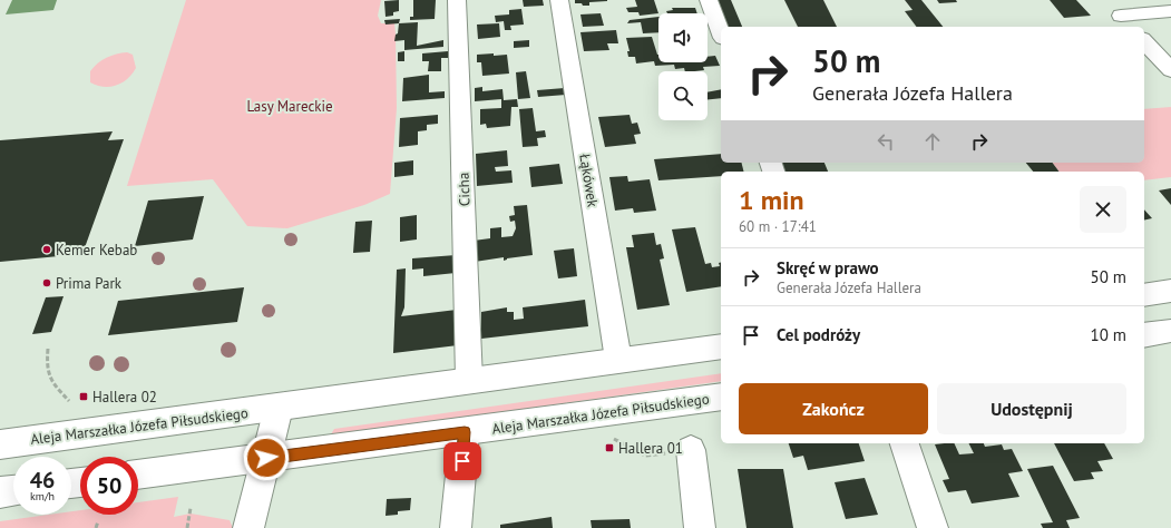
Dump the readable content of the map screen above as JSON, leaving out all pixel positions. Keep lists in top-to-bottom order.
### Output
{
  "streets": {
    "street": ["Łąkówek", "Cicha", "Aleja Marszałka Józefa Piłsudskiego"]
  },
  "crossings": [
    ["Łąkówek", "Aleja Marszałka Józefa Piłsudskiego"],
    ["Cicha", "Aleja Marszałka Józefa Piłsudskiego"]
  ],
  "parks": ["Lasy Mareckie"],
  "places": {
    "other": ["Kemer Kebab", "Prima Park"],
    "transit": ["Hallera 02", "Hallera 01"]
  },
  "page": {
    "turn": ["50 m", "Generała Józefa Hallera"],
    "heading": ["1 min", "60 m · 17:41"],
    "list": [
      {
        "name": "Skręć w prawo",
        "note": "Generała Józefa Hallera",
        "value": "50 m"
      },
      {
        "name": "Cel podróży",
        "value": "10 m"
      }
    ],
    "buttons": ["Zakończ", "Udostępnij"],
    "speed": "46 km/h",
    "limit": "50"
  }
}
